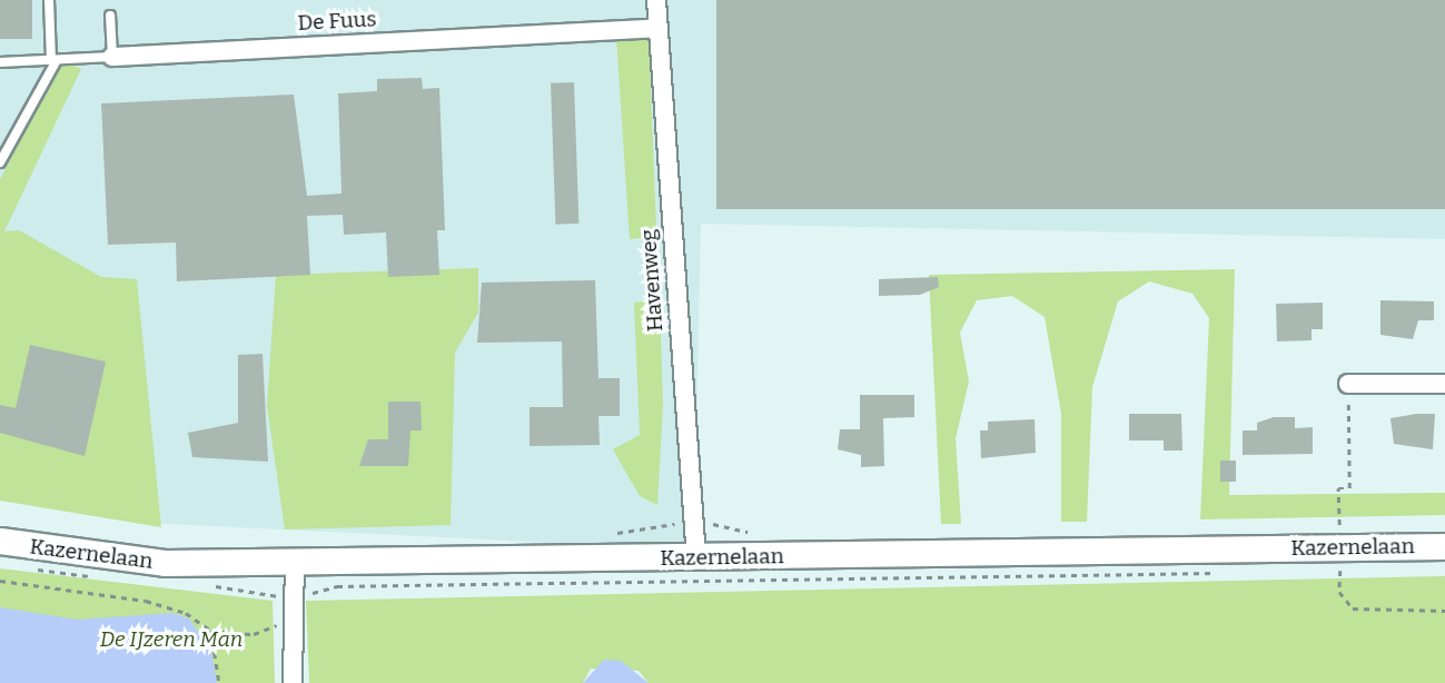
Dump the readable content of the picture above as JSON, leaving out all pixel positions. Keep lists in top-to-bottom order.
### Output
{
  "streets": {
    "street": ["De Fuus", "Havenweg", "Kazernelaan"]
  },
  "crossings": [
    ["De Fuus", "Havenweg"],
    ["Havenweg", "Kazernelaan"]
  ],
  "parks": ["De IJzeren Man"]
}
